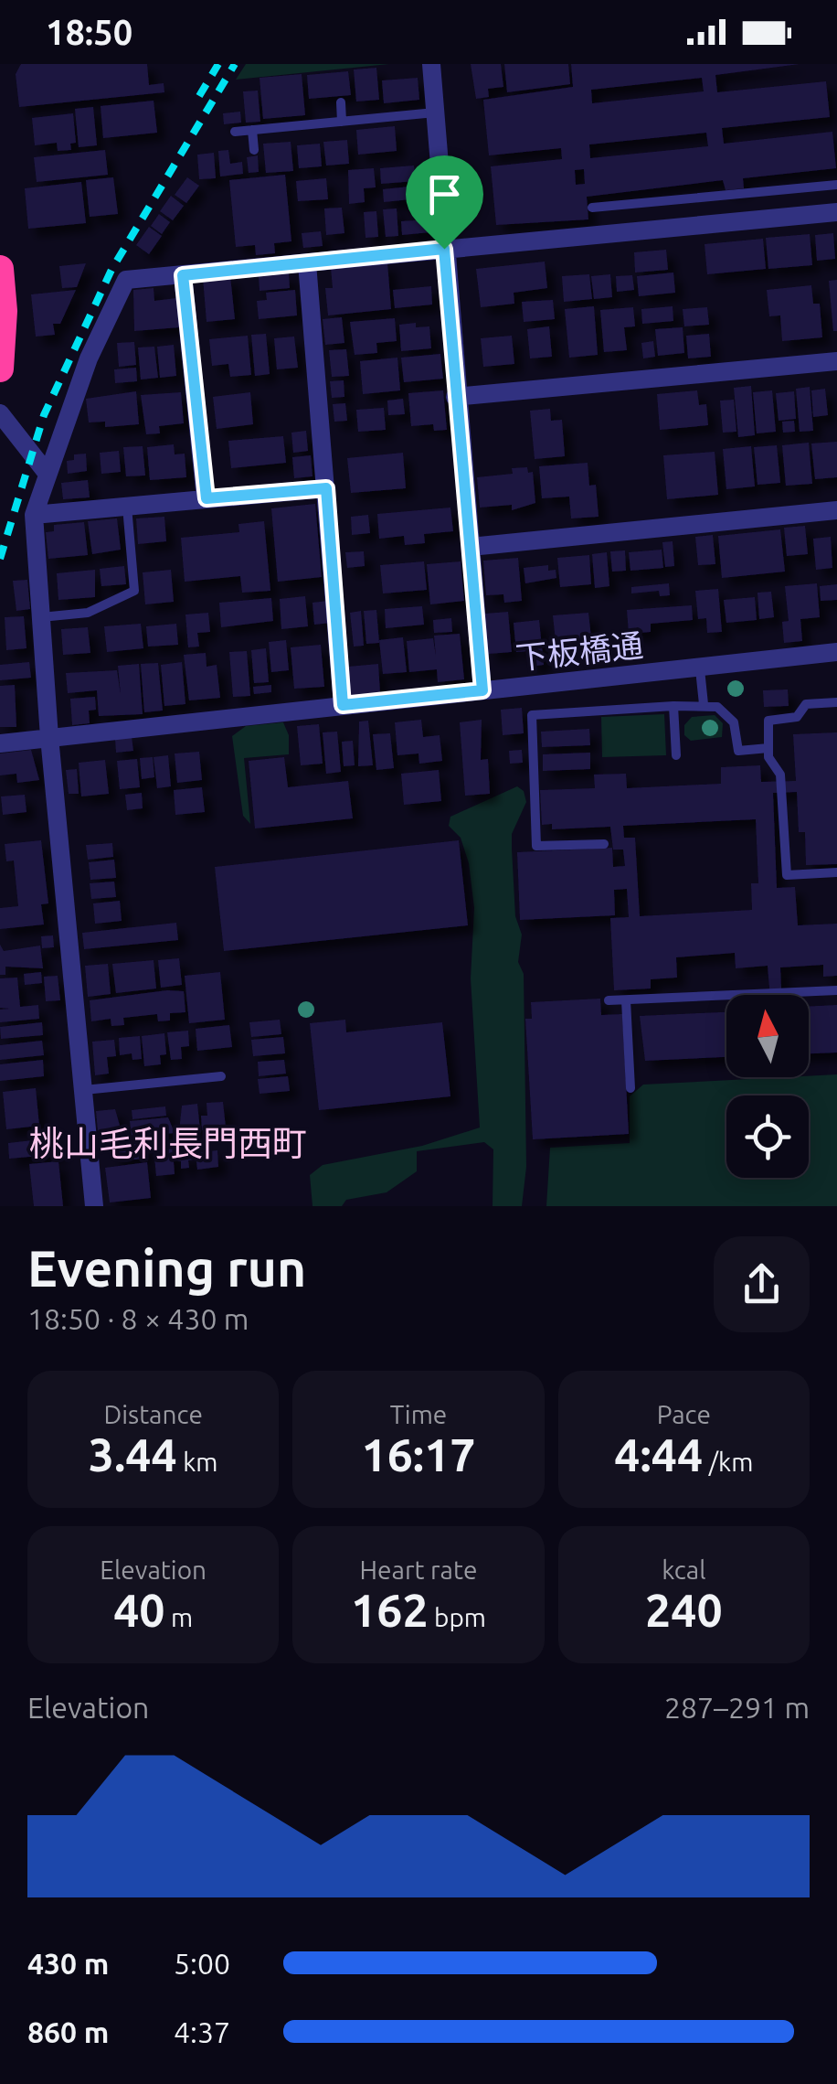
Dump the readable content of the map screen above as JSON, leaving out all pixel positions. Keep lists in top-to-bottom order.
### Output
{
  "streets": {
    "street": ["下板橋通"]
  },
  "districts": ["桃山毛利長門西町"],
  "north": "top",
  "page": {
    "status": "18:50",
    "heading": ["Evening run", "18:50 · 8 × 430 m"],
    "stats": [
      ["Distance", "3.44 km"],
      ["Time", "16:17"],
      ["Pace", "4:44 /km"],
      ["Elevation", "40 m"],
      ["Heart rate", "162 bpm"],
      ["kcal", "240"]
    ],
    "chart": ["Elevation", "287–291 m"],
    "list": [
      {
        "name": "430 m",
        "note": "5:00"
      },
      {
        "name": "860 m",
        "note": "4:37"
      }
    ]
  }
}
